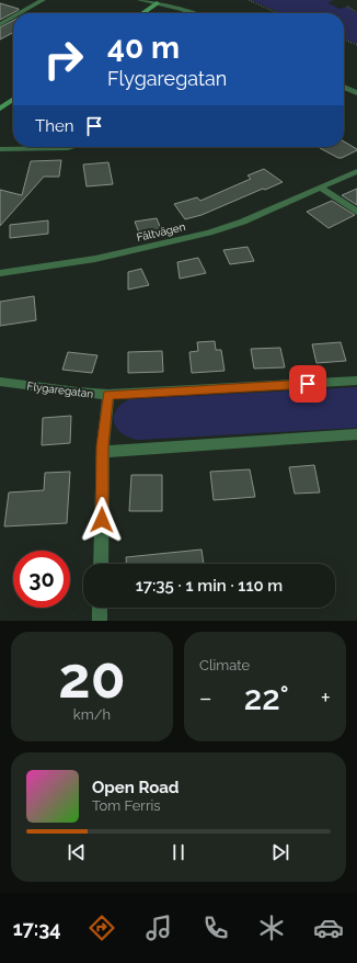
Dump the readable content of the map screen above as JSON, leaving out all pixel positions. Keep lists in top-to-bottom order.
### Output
{
  "streets": {
    "street": ["Fältvägen", "Flygaregatan"]
  },
  "page": {
    "turn": ["40 m", "Flygaregatan"],
    "then": "Then",
    "limit": "30",
    "trip": "17:35 · 1 min · 110 m",
    "tile": [
      ["20", "km/h"],
      "Climate"
    ],
    "heat": ["−", "22°", "+"],
    "song": ["Open Road", "Tom Ferris"],
    "tabs": "17:34"
  }
}
